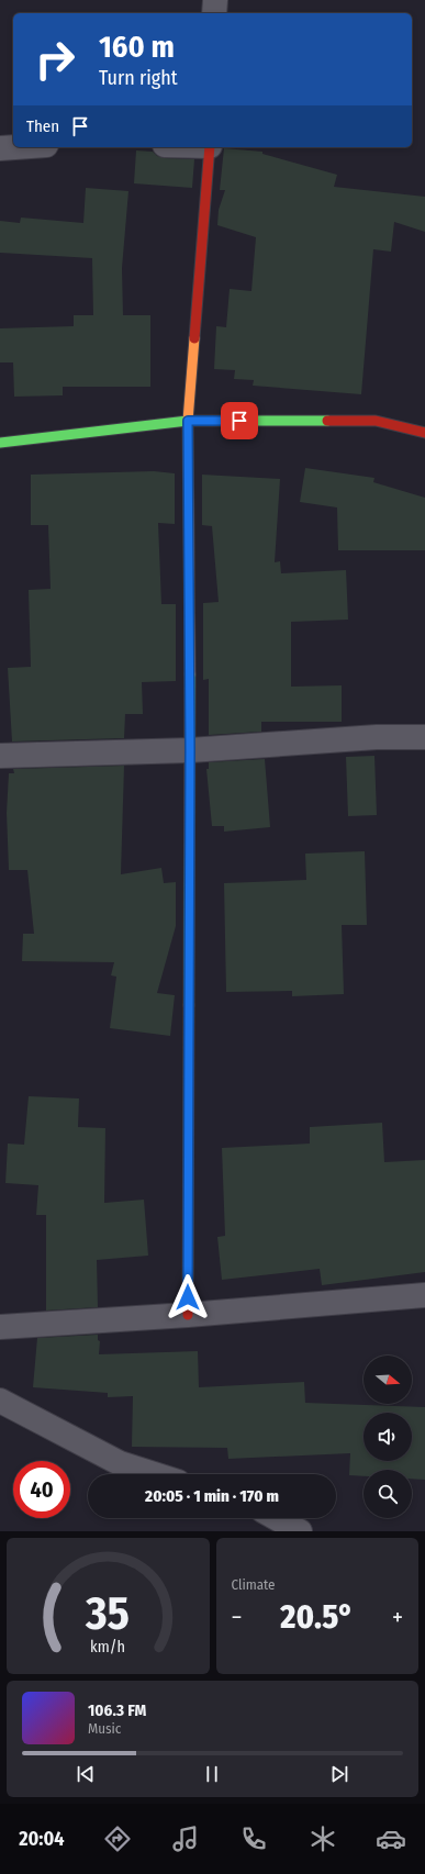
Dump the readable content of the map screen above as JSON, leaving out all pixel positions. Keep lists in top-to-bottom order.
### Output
{
  "north": "right",
  "page": {
    "turn": ["160 m", "Turn right"],
    "then": "Then",
    "limit": "40",
    "trip": "20:05 · 1 min · 170 m",
    "tile": "Climate",
    "heat": ["−", "20.5°", "+"],
    "song": ["106.3 FM", "Music"],
    "tabs": "20:04",
    "gauge": ["35", "km/h"]
  }
}
